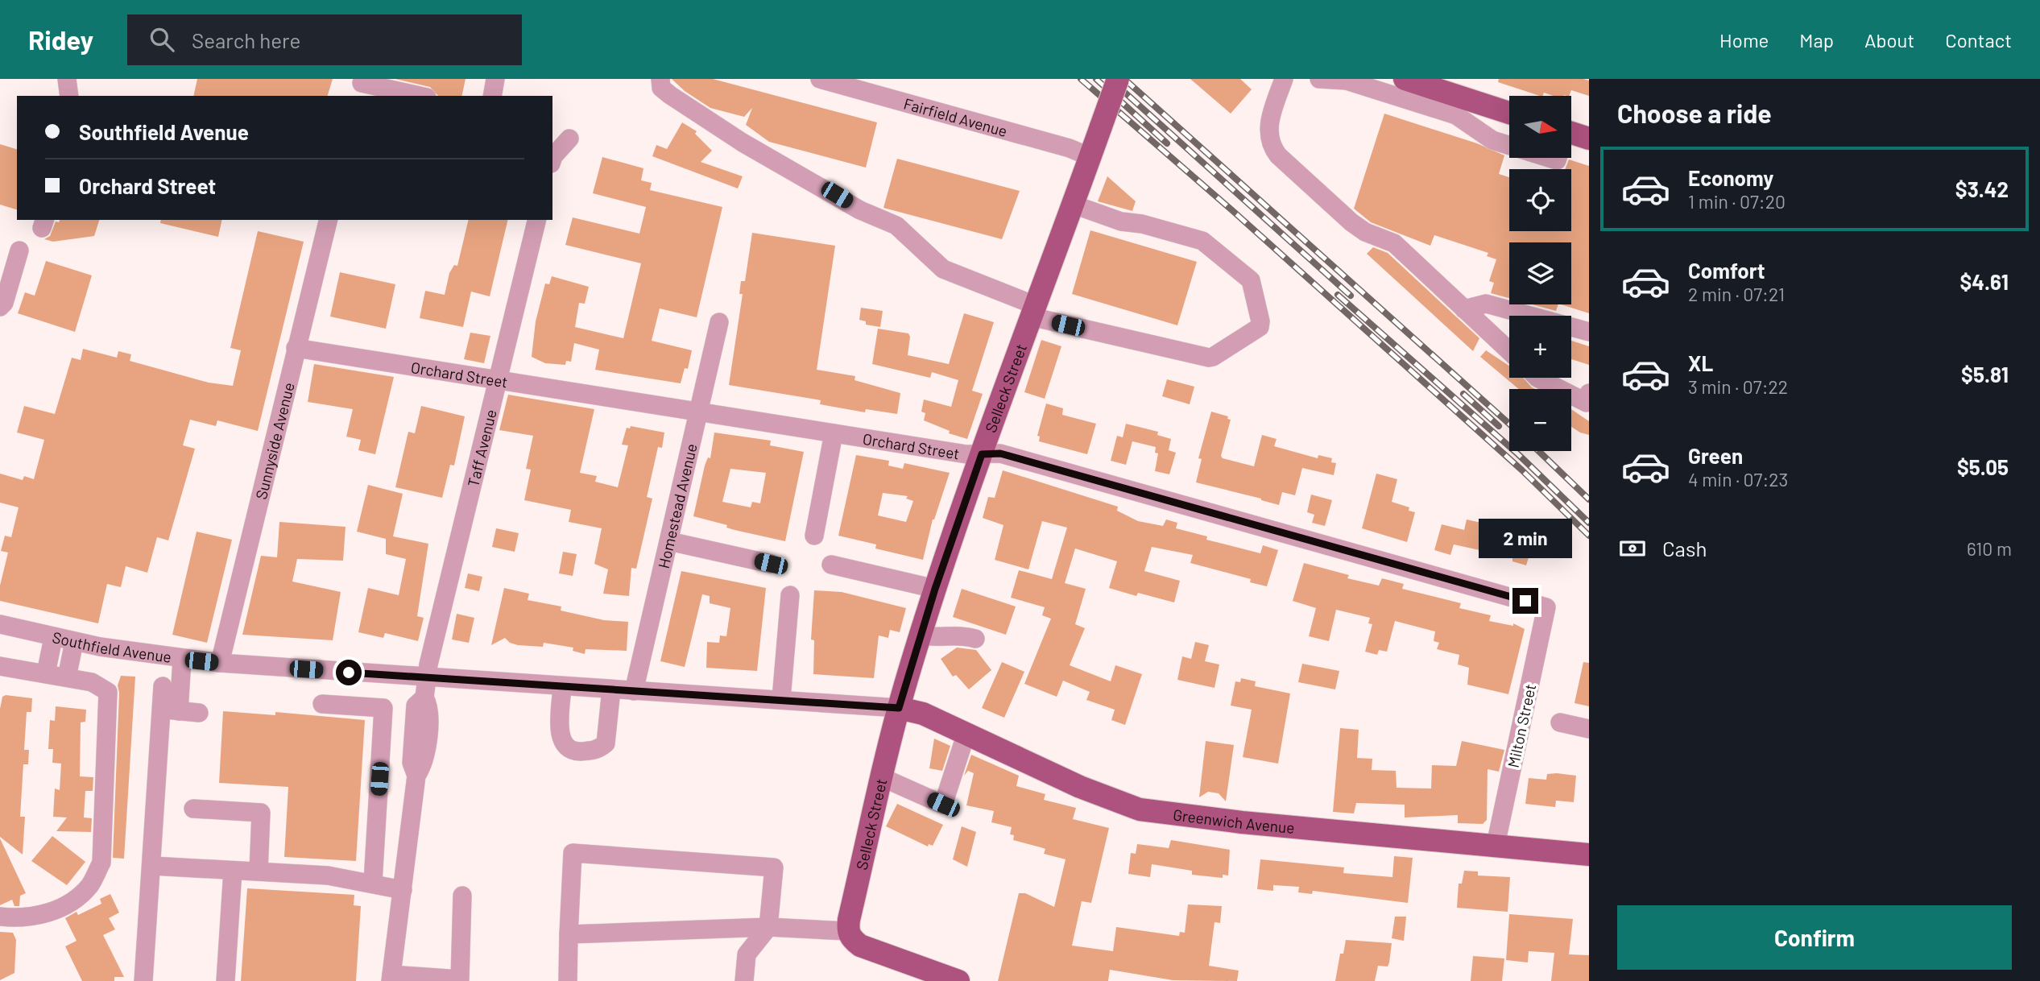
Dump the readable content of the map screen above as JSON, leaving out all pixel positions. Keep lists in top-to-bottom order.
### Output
{
  "streets": {
    "main road": ["Selleck Street", "Greenwich Avenue"],
    "street": [
      "Fairfield Avenue",
      "Orchard Street",
      "Sunnyside Avenue",
      "Taff Avenue",
      "Homestead Avenue",
      "Southfield Avenue",
      "Milton Street"
    ]
  },
  "crossings": [
    ["Fairfield Avenue", "Selleck Street"],
    ["Orchard Street", "Selleck Street"],
    ["Orchard Street", "Sunnyside Avenue"],
    ["Orchard Street", "Taff Avenue"],
    ["Orchard Street", "Homestead Avenue"],
    ["Orchard Street", "Milton Street"],
    ["Selleck Street", "Southfield Avenue"],
    ["Selleck Street", "Greenwich Avenue"],
    ["Sunnyside Avenue", "Southfield Avenue"],
    ["Taff Avenue", "Southfield Avenue"],
    ["Homestead Avenue", "Southfield Avenue"],
    ["Southfield Avenue", "Greenwich Avenue"],
    ["Milton Street", "Greenwich Avenue"]
  ],
  "north": "right",
  "page": {
    "header": "Ridey",
    "search": "Search here",
    "nav": [
      "Home",
      "Map",
      "About",
      "Contact"
    ],
    "heading": "Choose a ride",
    "map_buttons": ["+", "−"],
    "banner": ["Southfield Avenue", "Orchard Street"],
    "list": [
      {
        "name": "Economy",
        "note": "1 min · 07:20",
        "value": "$3.42"
      },
      {
        "name": "Comfort",
        "note": "2 min · 07:21",
        "value": "$4.61"
      },
      {
        "name": "XL",
        "note": "3 min · 07:22",
        "value": "$5.81"
      },
      {
        "name": "Green",
        "note": "4 min · 07:23",
        "value": "$5.05"
      }
    ],
    "pay": ["Cash", "610 m"],
    "bubble": "2 min",
    "buttons": "Confirm"
  }
}
